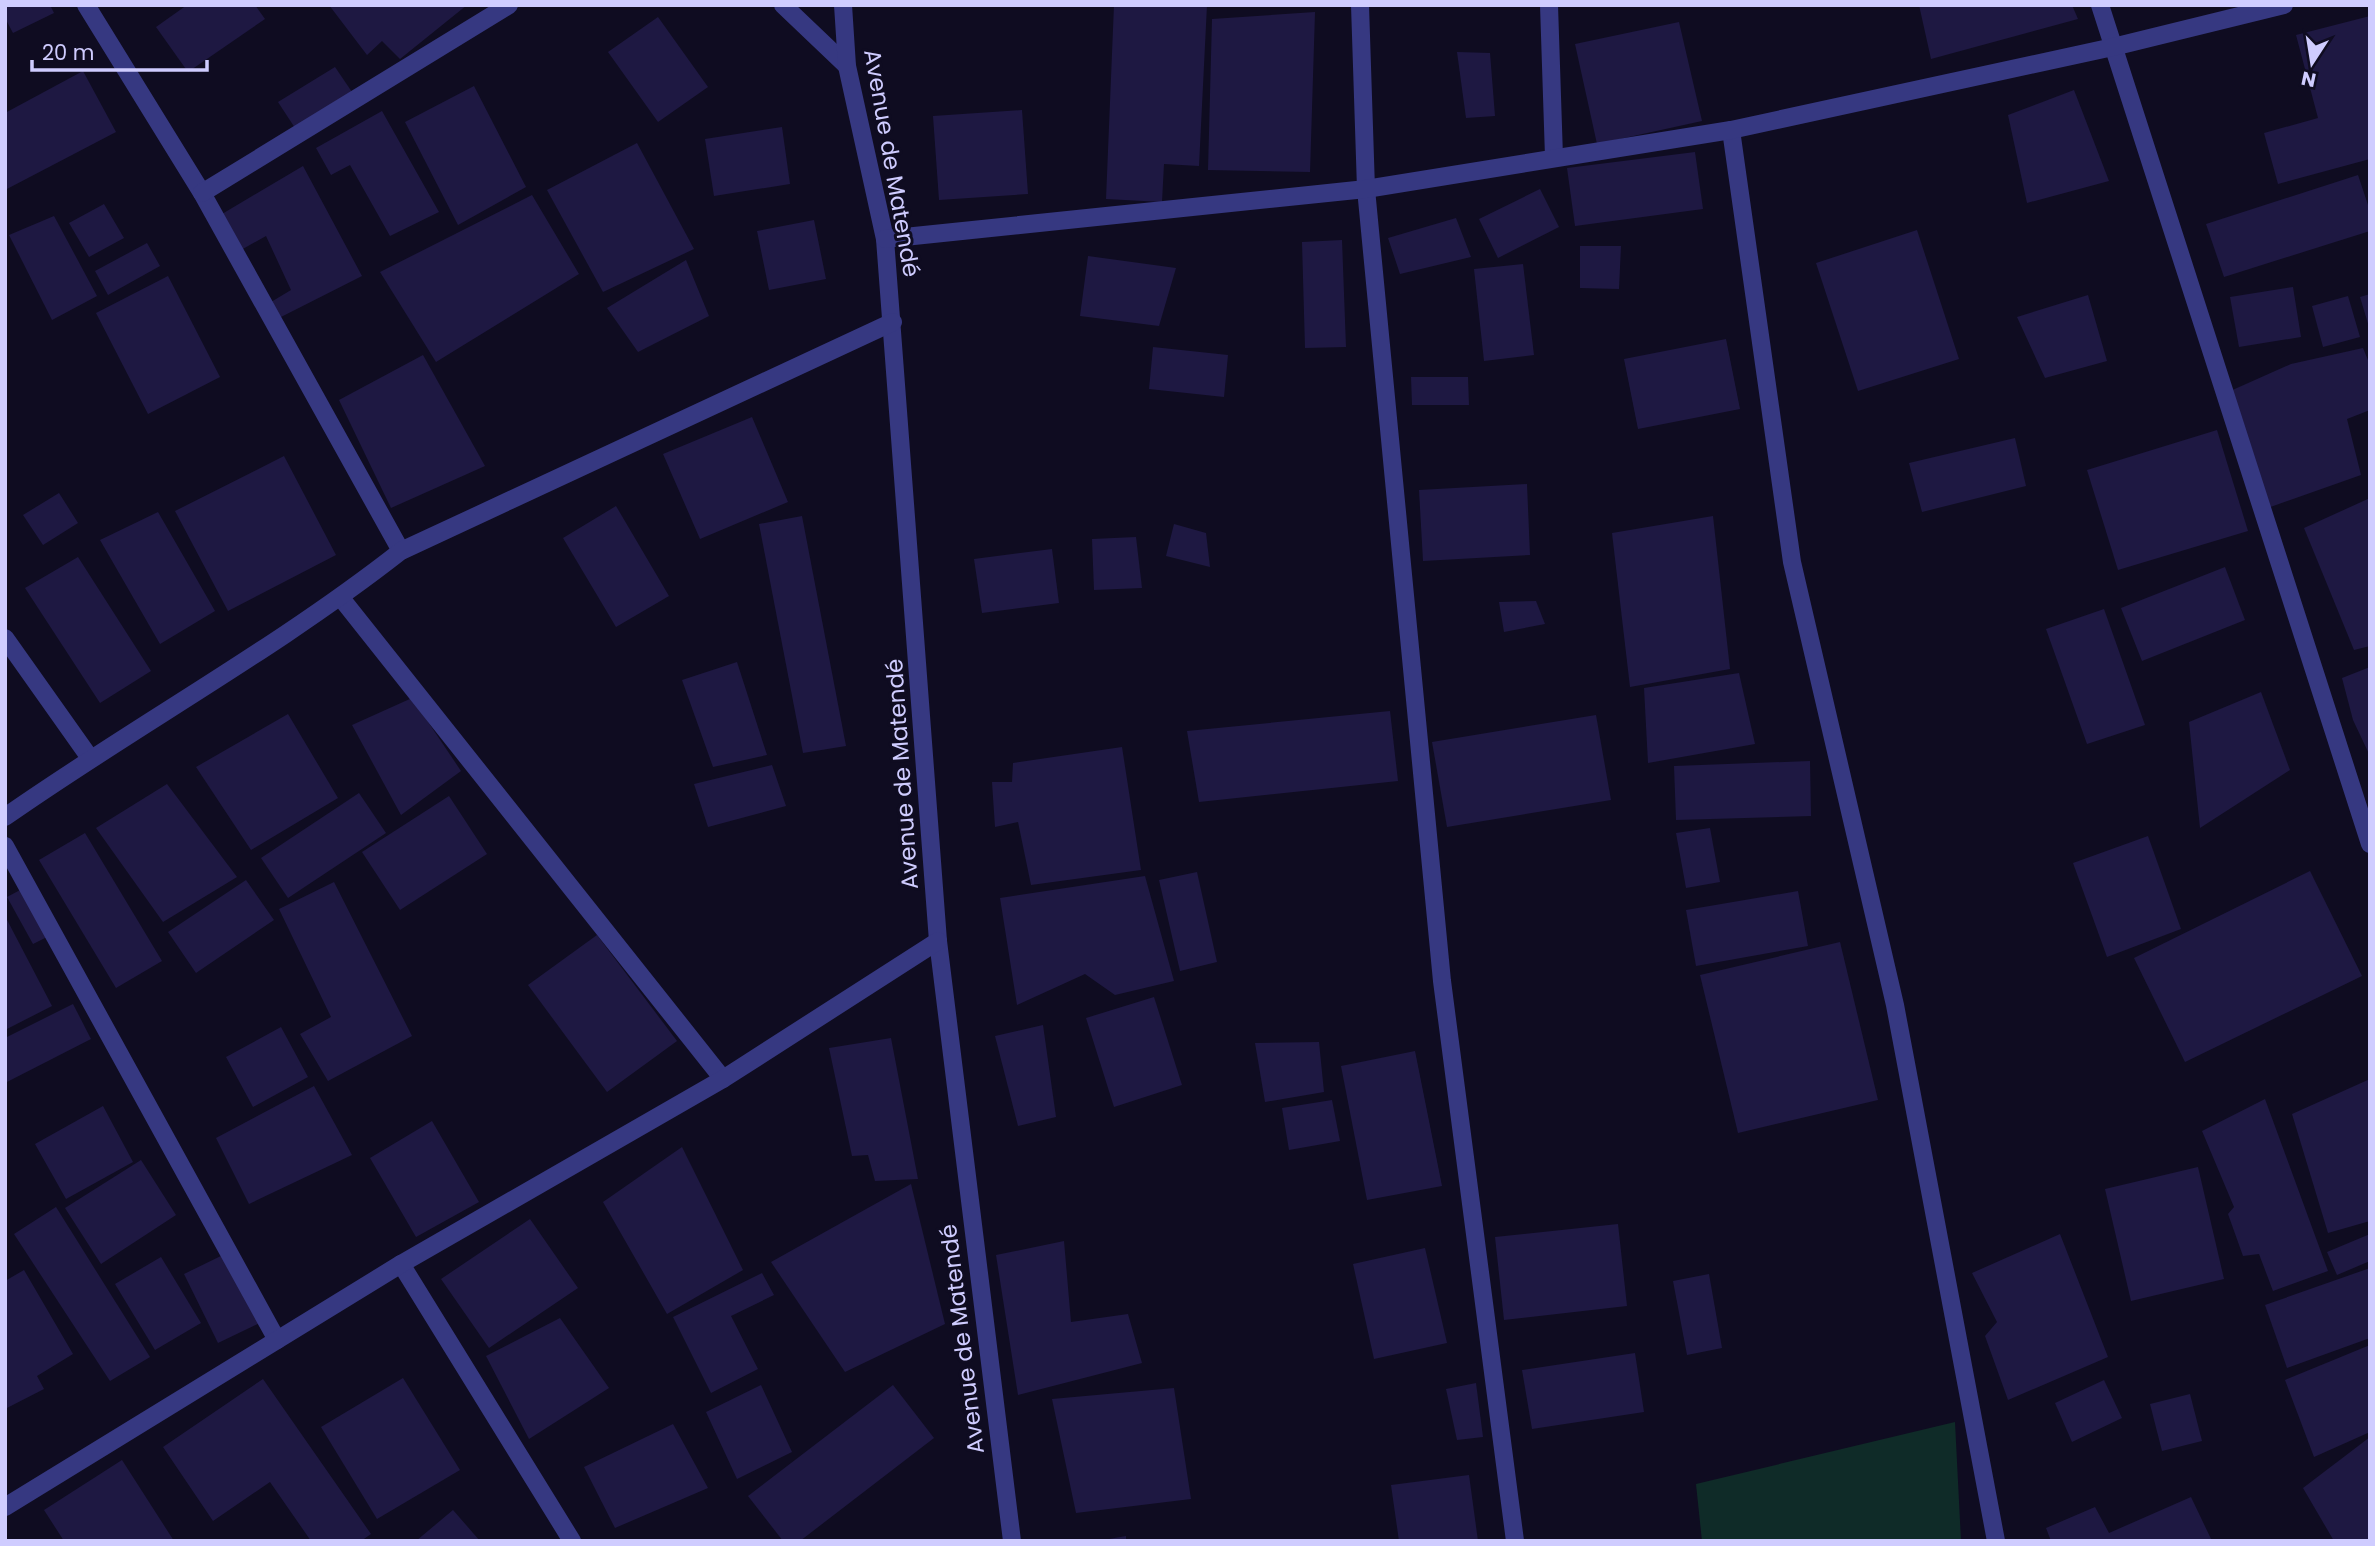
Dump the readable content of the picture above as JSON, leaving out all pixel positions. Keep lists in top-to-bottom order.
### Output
{
  "streets": {
    "street": ["Avenue de Matendé"]
  },
  "scale_bar": "20 m",
  "north": "bottom"
}
